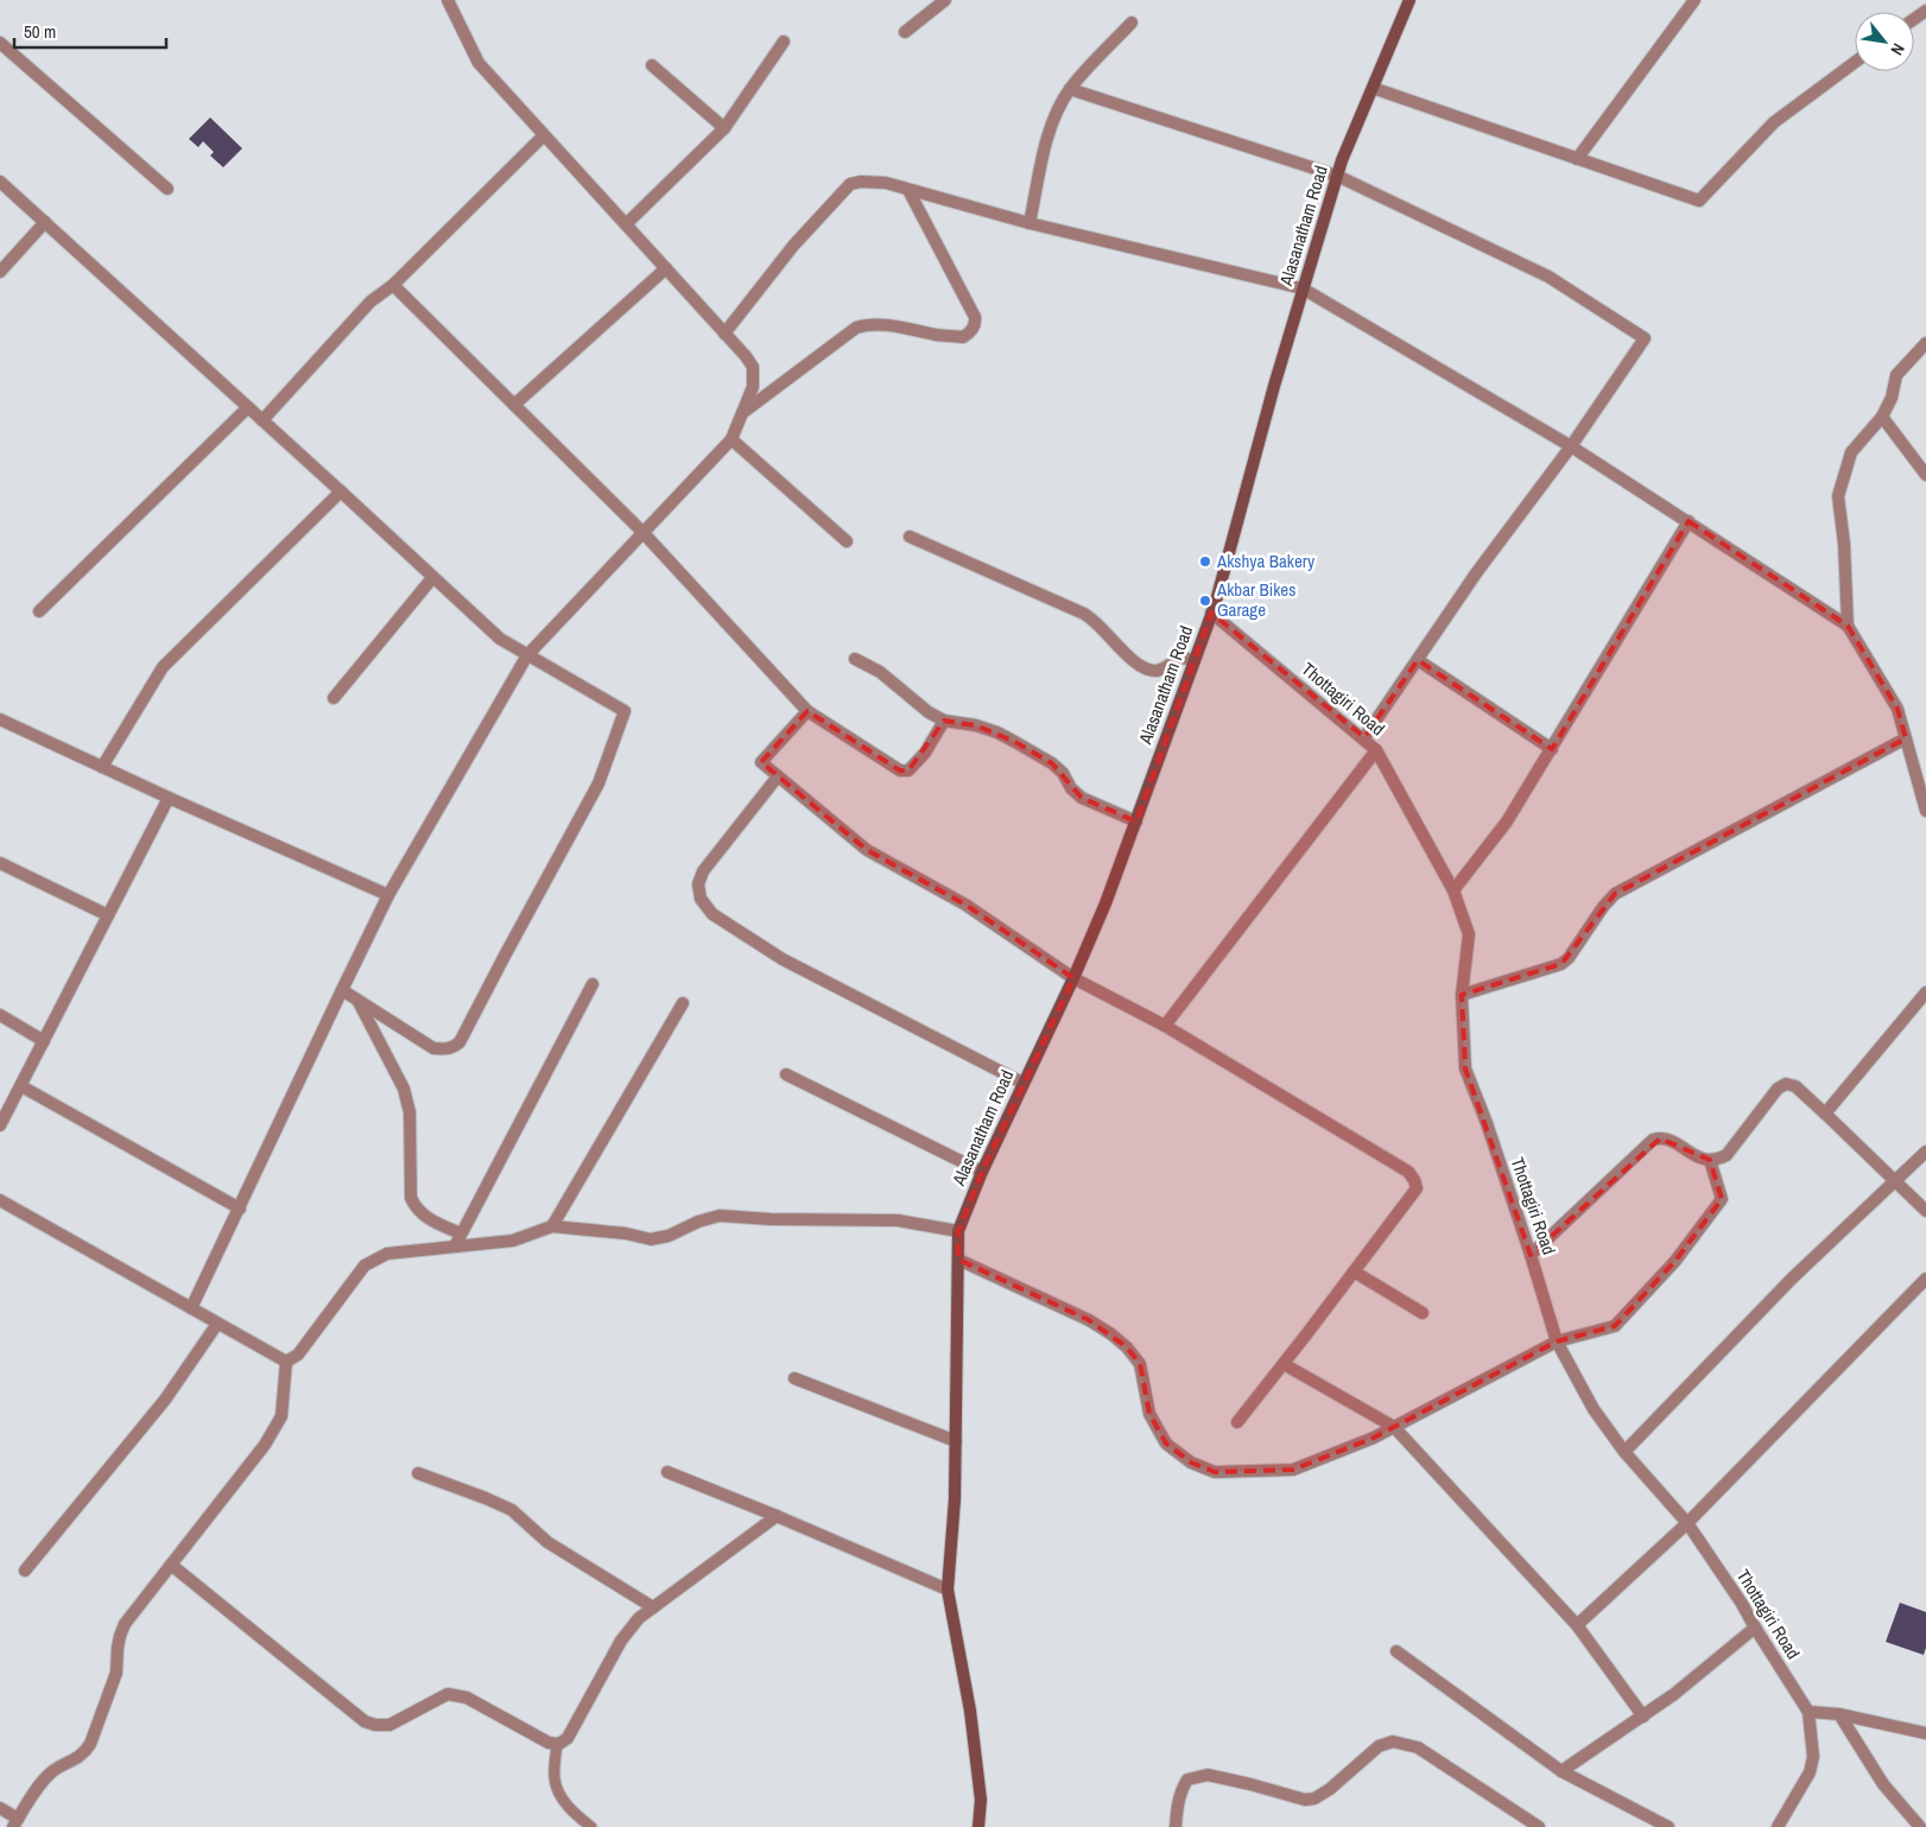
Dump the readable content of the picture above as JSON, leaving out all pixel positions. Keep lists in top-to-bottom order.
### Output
{
  "streets": {
    "main road": ["Alasanatham Road"],
    "street": ["Thottagiri Road"]
  },
  "crossings": [
    ["Alasanatham Road", "Thottagiri Road"]
  ],
  "places": ["Akshya Bakery", "Akbar Bikes Garage"],
  "scale_bar": "50 m",
  "north": "bottom right"
}
